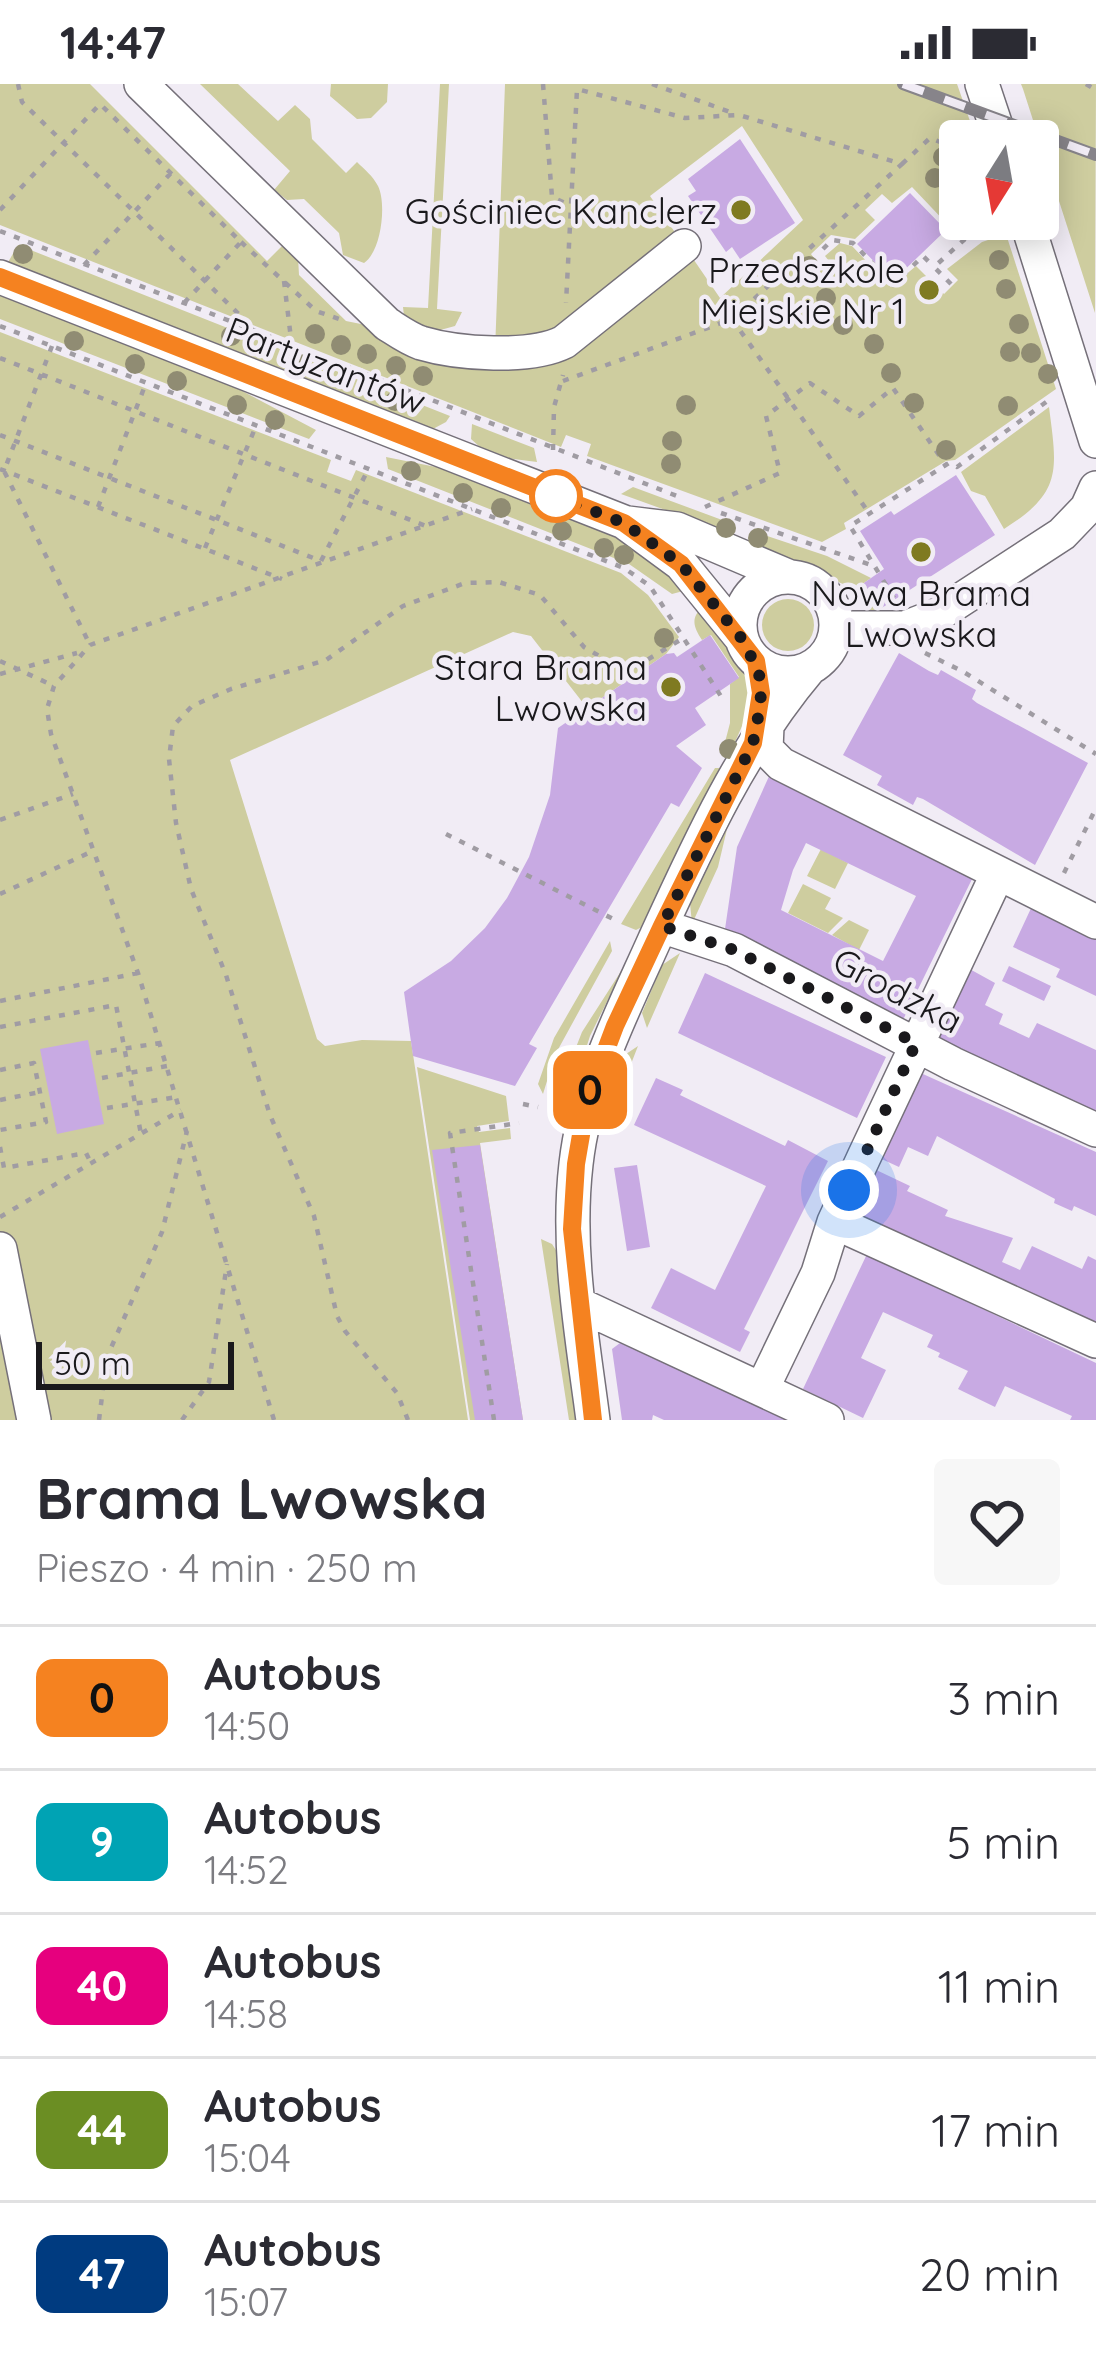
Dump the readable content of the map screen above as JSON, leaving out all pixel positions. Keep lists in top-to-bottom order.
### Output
{
  "streets": {
    "street": ["Partyzantów", "Grodzka"]
  },
  "places": [
    "Gościniec Kanclerz",
    "Przedszkole Miejskie Nr 1",
    "Nowa Brama Lwowska",
    "Stara Brama Lwowska"
  ],
  "lines": ["bus line 0"],
  "scale_bar": "50 m",
  "north": "bottom",
  "page": {
    "status": "14:47",
    "on_map": "0",
    "scale": "50 m",
    "heading": ["Brama Lwowska", "Pieszo · 4 min · 250 m"],
    "list": [
      {
        "mark": "0",
        "name": "Autobus",
        "note": "14:50",
        "value": "3 min"
      },
      {
        "mark": "9",
        "name": "Autobus",
        "note": "14:52",
        "value": "5 min"
      },
      {
        "mark": "40",
        "name": "Autobus",
        "note": "14:58",
        "value": "11 min"
      },
      {
        "mark": "44",
        "name": "Autobus",
        "note": "15:04",
        "value": "17 min"
      },
      {
        "mark": "47",
        "name": "Autobus",
        "note": "15:07",
        "value": "20 min"
      }
    ]
  }
}
